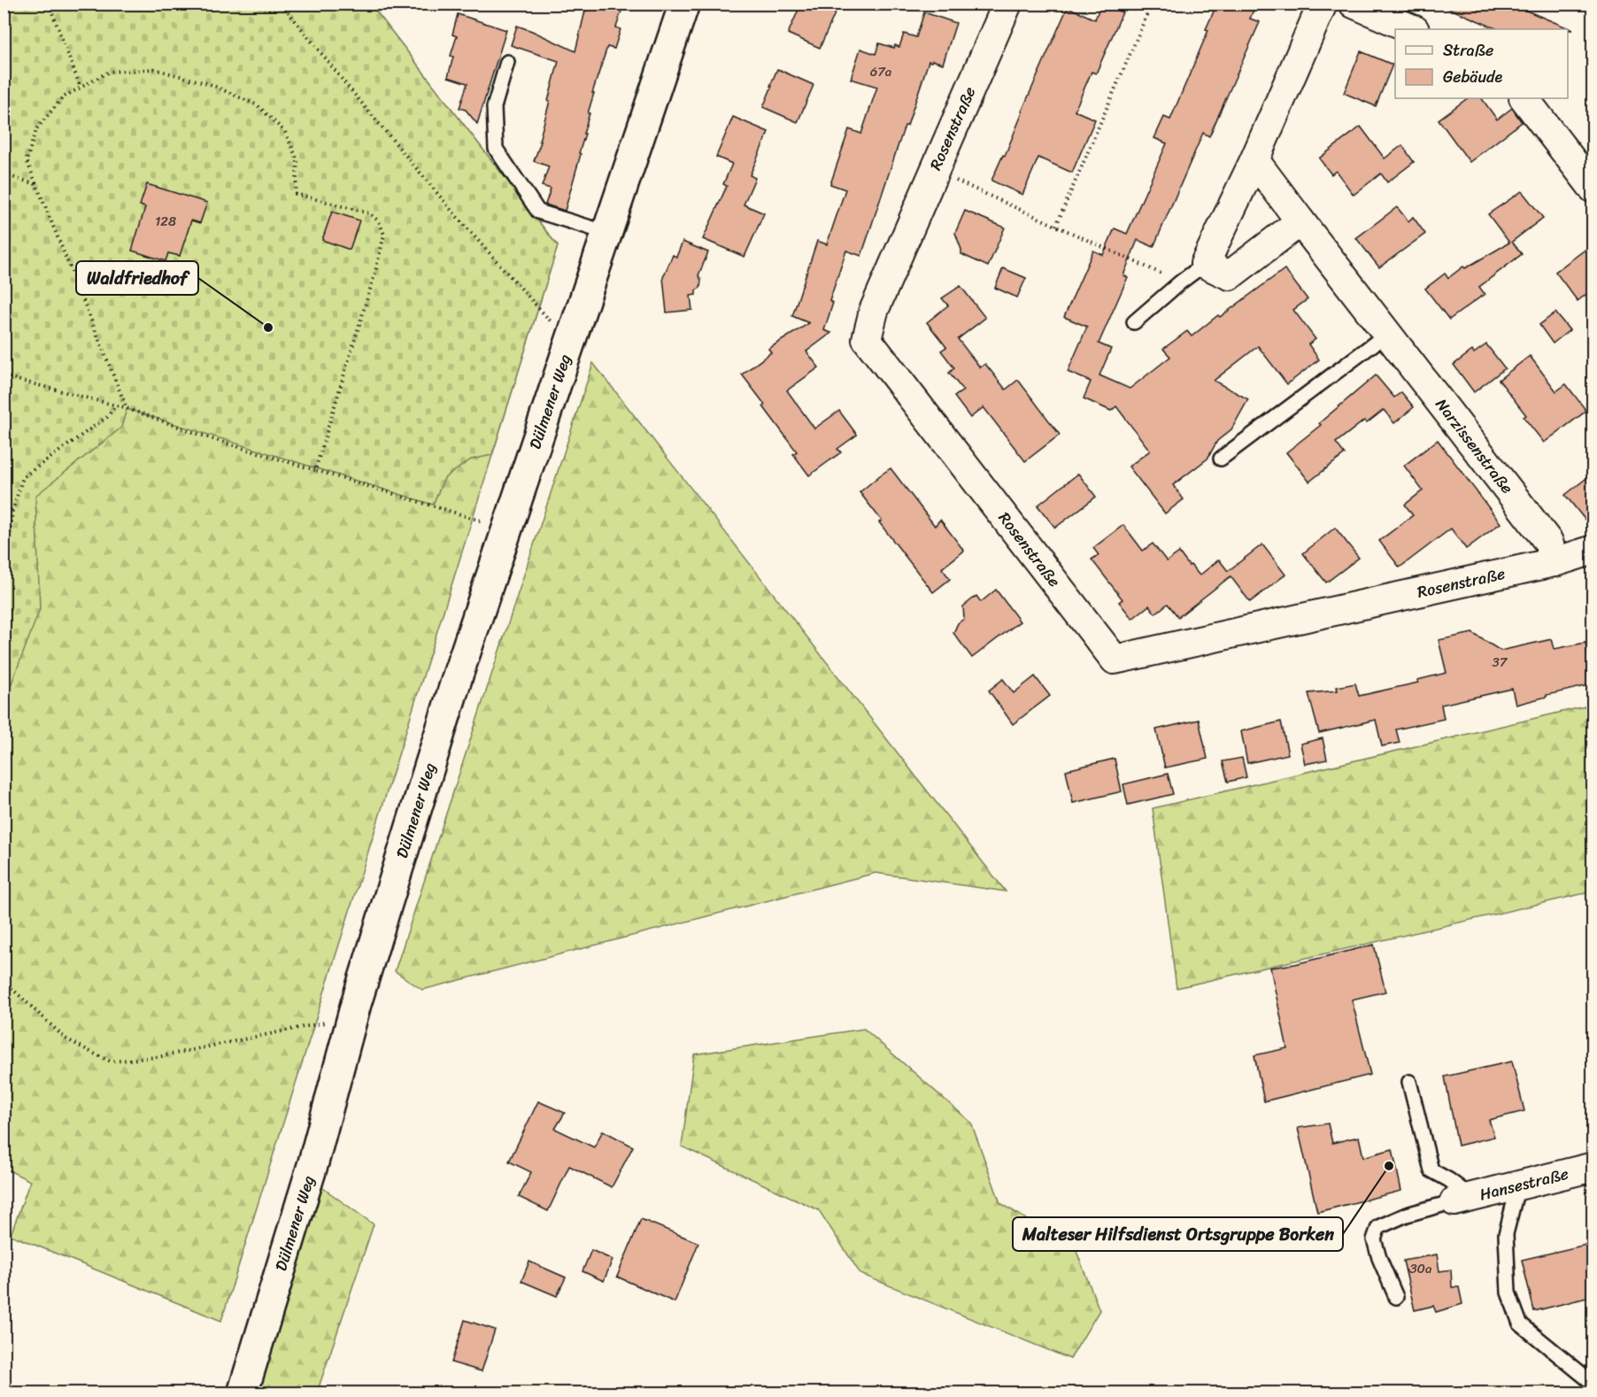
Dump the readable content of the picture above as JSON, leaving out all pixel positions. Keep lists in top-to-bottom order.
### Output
{
  "streets": {
    "street": [
      "Rosenstraße",
      "Dülmener Weg",
      "Narzissenstraße",
      "Hansestraße"
    ]
  },
  "crossings": [
    ["Rosenstraße", "Narzissenstraße"]
  ],
  "places": ["Waldfriedhof", "Malteser Hilfsdienst Ortsgruppe Borken"],
  "house_numbers": [
    "67a",
    "128",
    "37",
    "30a"
  ],
  "legend": ["Straße", "Gebäude"]
}
